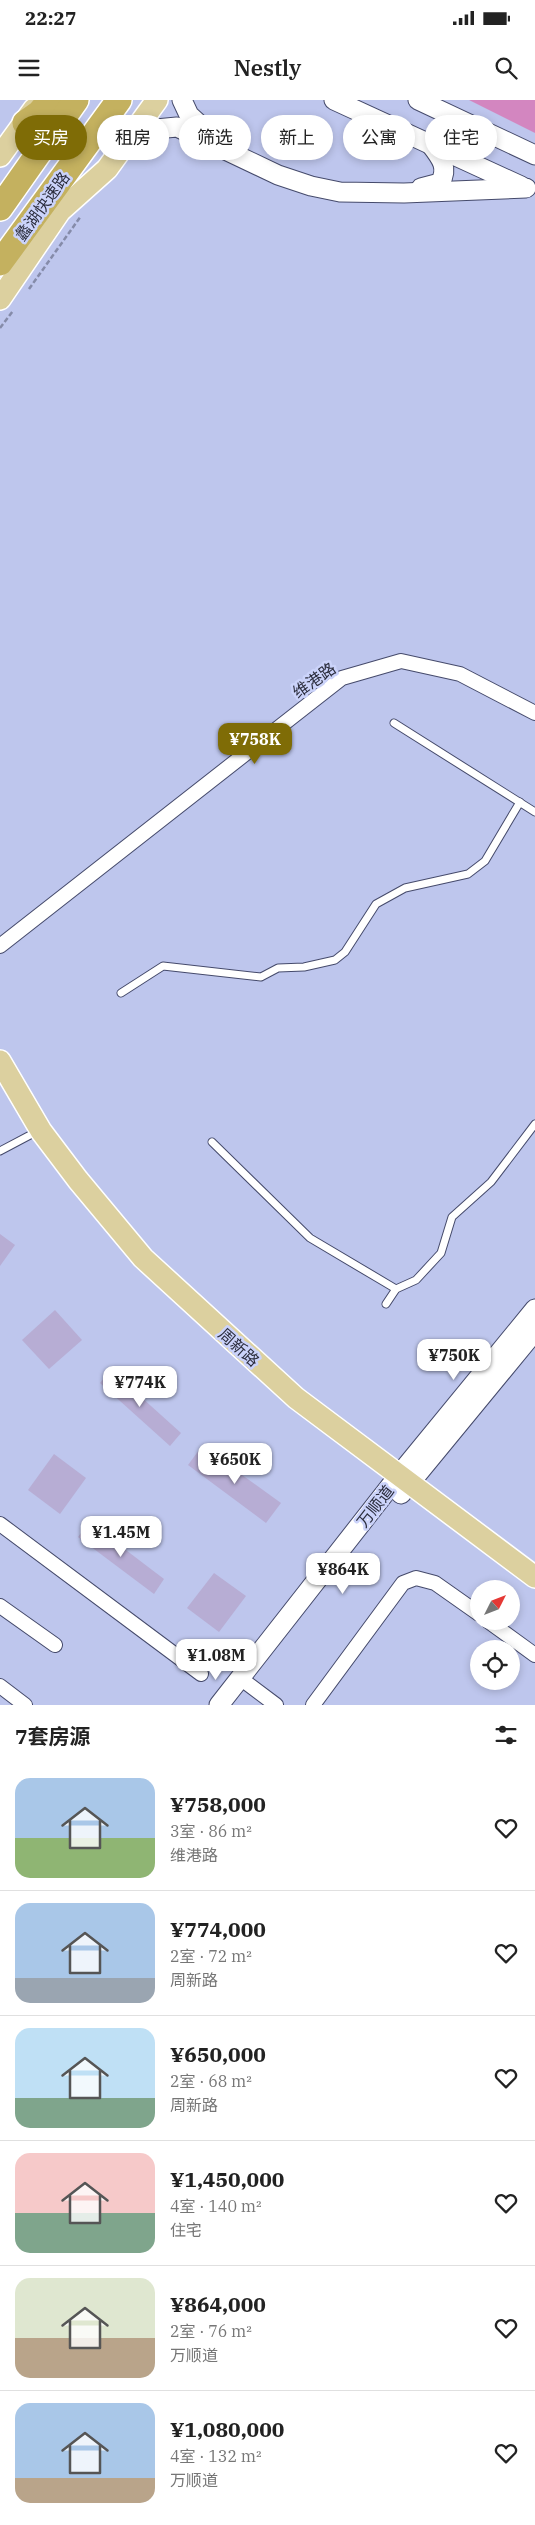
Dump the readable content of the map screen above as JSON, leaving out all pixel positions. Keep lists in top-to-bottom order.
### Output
{
  "streets": {
    "highway": ["蠡湖快速路"],
    "main road": ["周新路", "万顺道"],
    "street": ["维港路"]
  },
  "crossings": [
    ["周新路", "万顺道"]
  ],
  "north": "top right",
  "page": {
    "status": "22:27",
    "header": "Nestly",
    "chip": [
      "买房",
      "租房",
      "筛选",
      "新上",
      "公寓",
      "住宅"
    ],
    "price": [
      "¥758K",
      "¥750K",
      "¥774K",
      "¥650K",
      "¥1.45M",
      "¥864K",
      "¥1.08M"
    ],
    "heading": "7套房源",
    "list": [
      {
        "name": "¥758,000",
        "note": "3室 · 86 m² · 维港路"
      },
      {
        "name": "¥774,000",
        "note": "2室 · 72 m² · 周新路"
      },
      {
        "name": "¥650,000",
        "note": "2室 · 68 m² · 周新路"
      },
      {
        "name": "¥1,450,000",
        "note": "4室 · 140 m² · 住宅"
      },
      {
        "name": "¥864,000",
        "note": "2室 · 76 m² · 万顺道"
      },
      {
        "name": "¥1,080,000",
        "note": "4室 · 132 m² · 万顺道"
      }
    ]
  }
}
